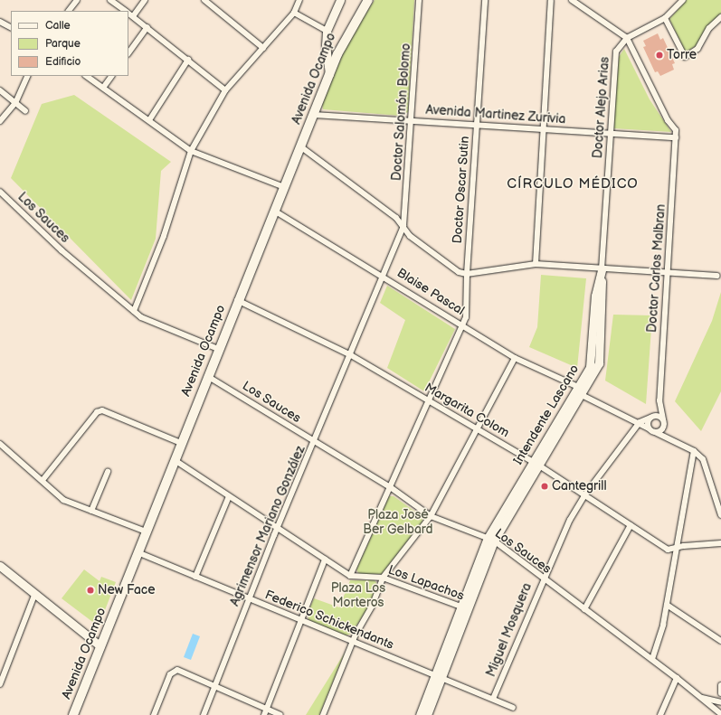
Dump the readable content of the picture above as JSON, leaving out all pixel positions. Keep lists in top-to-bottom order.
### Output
{
  "streets": {
    "main road": ["Avenida Ocampo", "Intendente Lascano"],
    "street": [
      "Doctor Alejo Arias",
      "Doctor Salomón Bolomo",
      "Avenida Martinez Zurivia",
      "Doctor Oscar Sutin",
      "Los Sauces",
      "Doctor Carlos Malbran",
      "Blaise Pascal",
      "Margarita Colom",
      "Agrimensor Mariano González",
      "Los Lapachos",
      "Federico Schickendants",
      "Miguel Mosquera"
    ]
  },
  "crossings": [
    ["Avenida Ocampo", "Avenida Martinez Zurivia"],
    ["Avenida Ocampo", "Los Sauces"],
    ["Avenida Ocampo", "Blaise Pascal"],
    ["Avenida Ocampo", "Margarita Colom"],
    ["Avenida Ocampo", "Los Lapachos"],
    ["Avenida Ocampo", "Federico Schickendants"],
    ["Doctor Alejo Arias", "Avenida Martinez Zurivia"],
    ["Doctor Alejo Arias", "Intendente Lascano"],
    ["Doctor Salomón Bolomo", "Avenida Martinez Zurivia"],
    ["Doctor Salomón Bolomo", "Agrimensor Mariano González"],
    ["Avenida Martinez Zurivia", "Doctor Oscar Sutin"],
    ["Avenida Martinez Zurivia", "Doctor Carlos Malbran"],
    ["Doctor Oscar Sutin", "Blaise Pascal"],
    ["Los Sauces", "Intendente Lascano"],
    ["Los Sauces", "Agrimensor Mariano González"],
    ["Los Sauces", "Miguel Mosquera"],
    ["Blaise Pascal", "Intendente Lascano"],
    ["Blaise Pascal", "Agrimensor Mariano González"],
    ["Margarita Colom", "Intendente Lascano"],
    ["Margarita Colom", "Agrimensor Mariano González"],
    ["Margarita Colom", "Miguel Mosquera"],
    ["Intendente Lascano", "Los Lapachos"],
    ["Intendente Lascano", "Federico Schickendants"],
    ["Agrimensor Mariano González", "Los Lapachos"],
    ["Agrimensor Mariano González", "Federico Schickendants"],
    ["Federico Schickendants", "Miguel Mosquera"]
  ],
  "districts": ["CÍRCULO MÉDICO"],
  "parks": ["Plaza José Ber Gelbard", "Plaza Los Morteros"],
  "places": ["Torre", "Cantegrill", "New Face"],
  "legend": ["Calle", "Parque", "Edificio"]
}
